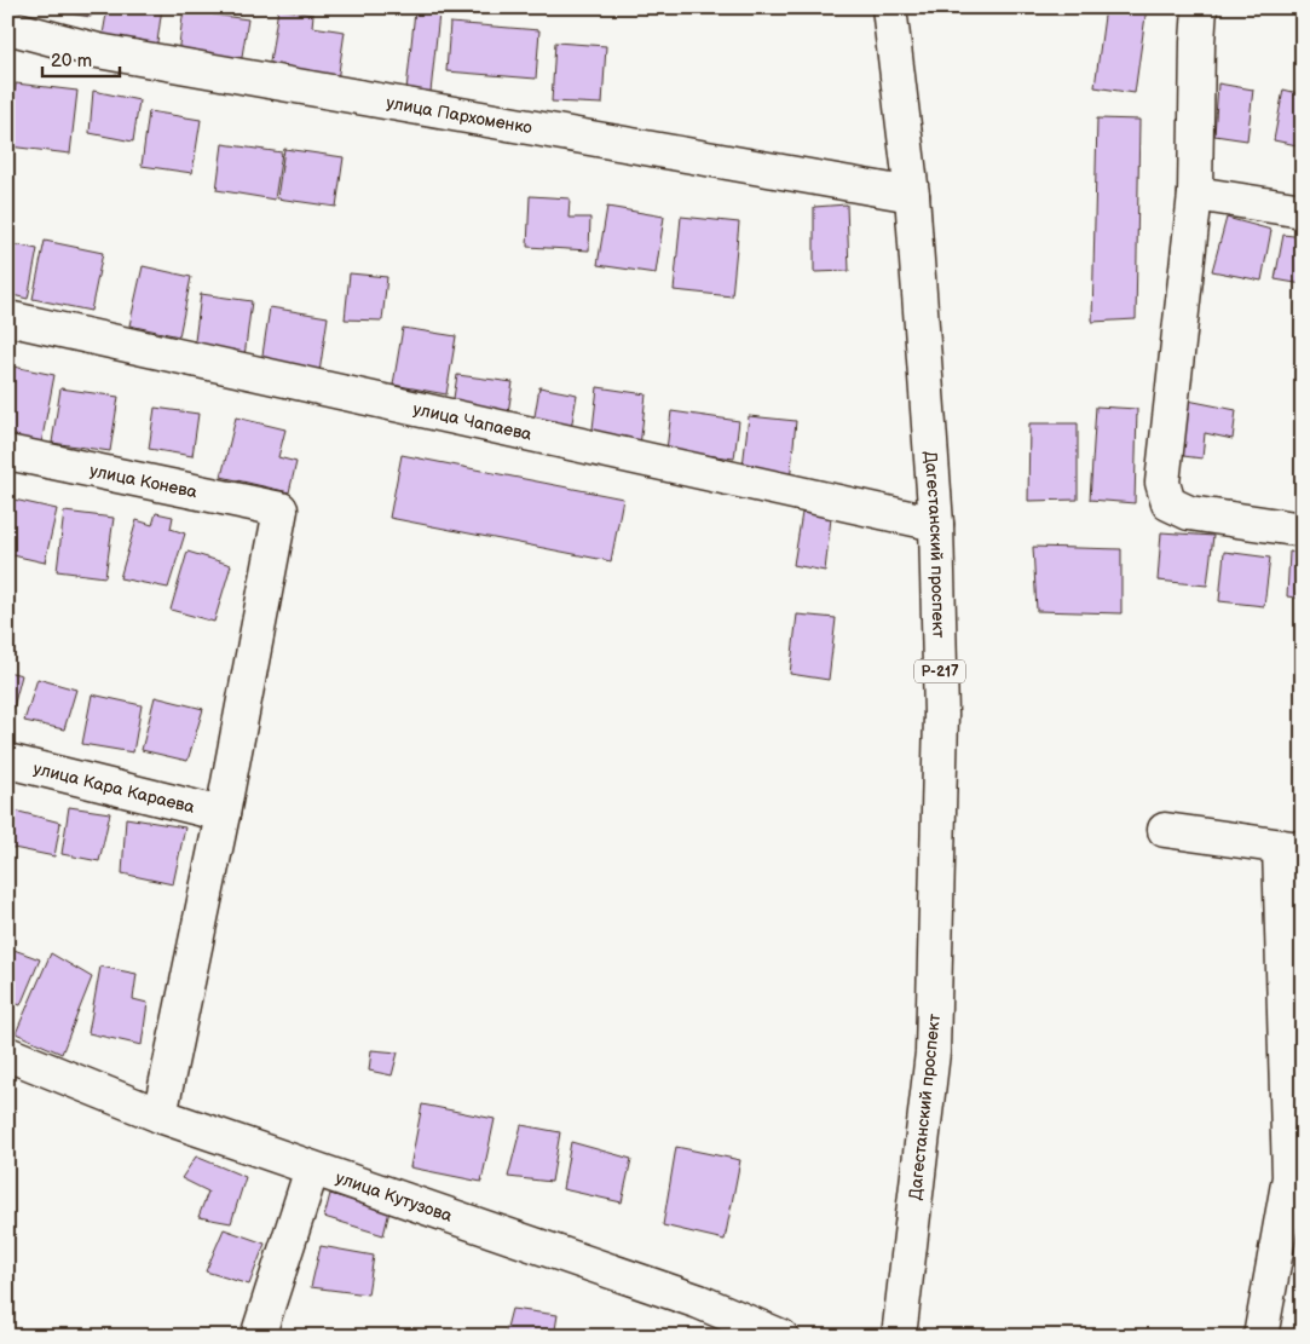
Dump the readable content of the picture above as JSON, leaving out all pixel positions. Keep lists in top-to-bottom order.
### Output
{
  "streets": {
    "main road": [
      "улица Пархоменко",
      "улица Чапаева",
      "улица Конева",
      "Дагестанский проспект",
      "Р-217",
      "улица Кара Караева",
      "улица Кутузова"
    ]
  },
  "crossings": [
    ["улица Пархоменко", "Дагестанский проспект"],
    ["улица Чапаева", "Дагестанский проспект"],
    ["улица Конева", "улица Кара Караева"]
  ],
  "scale_bar": "20 m"
}
